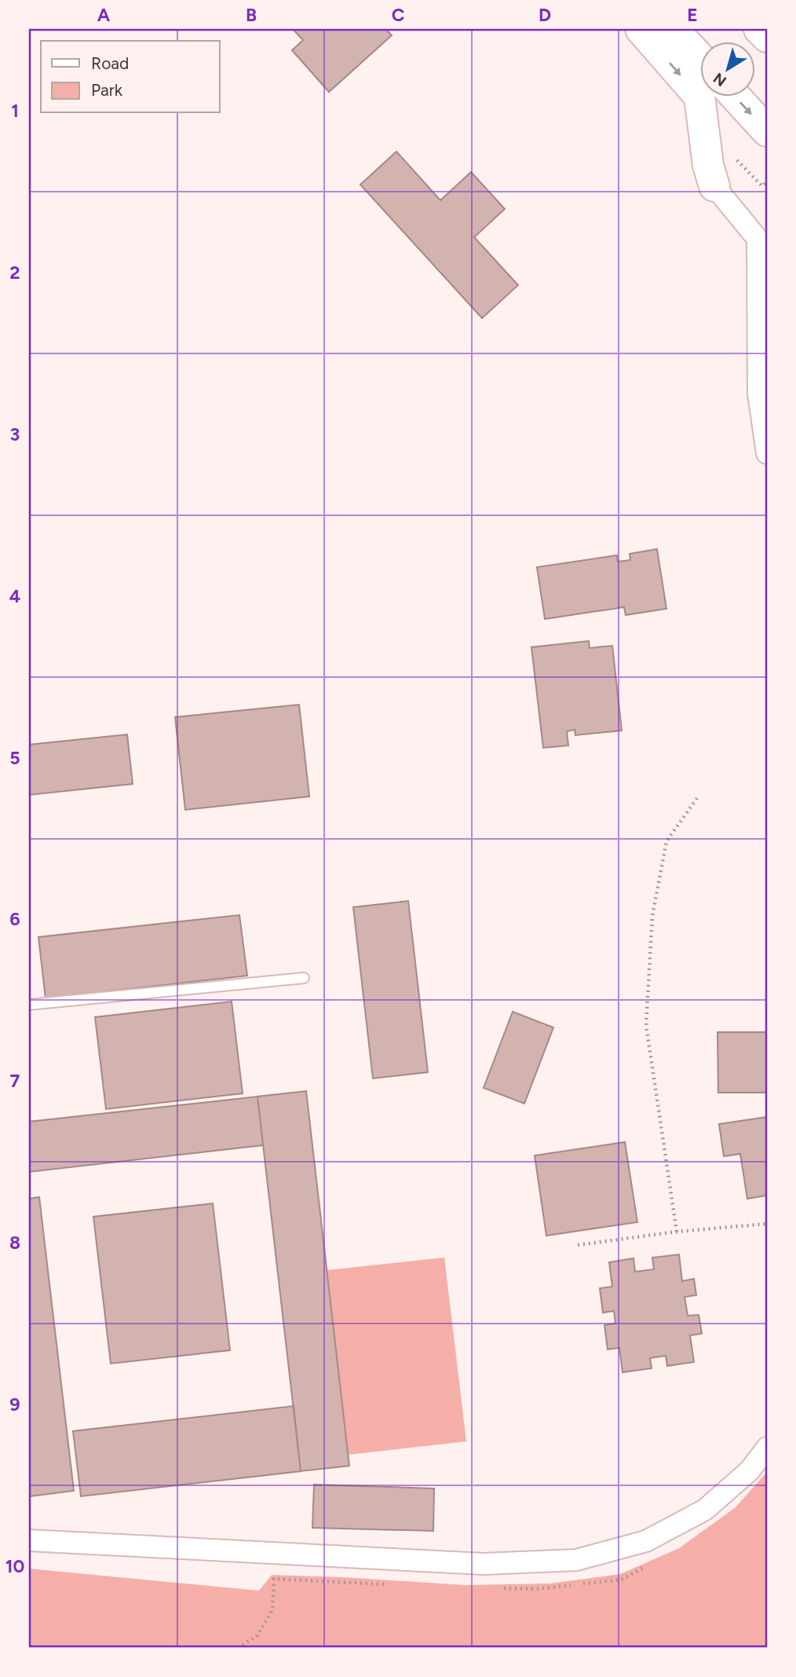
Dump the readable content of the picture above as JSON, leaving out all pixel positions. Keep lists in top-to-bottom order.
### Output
{
  "legend": ["Road", "Park"],
  "north": "bottom left",
  "grid": {
    "columns": [
      "A",
      "B",
      "C",
      "D",
      "E"
    ],
    "rows": [
      "1",
      "2",
      "3",
      "4",
      "5",
      "6",
      "7",
      "8",
      "9",
      "10"
    ]
  }
}
